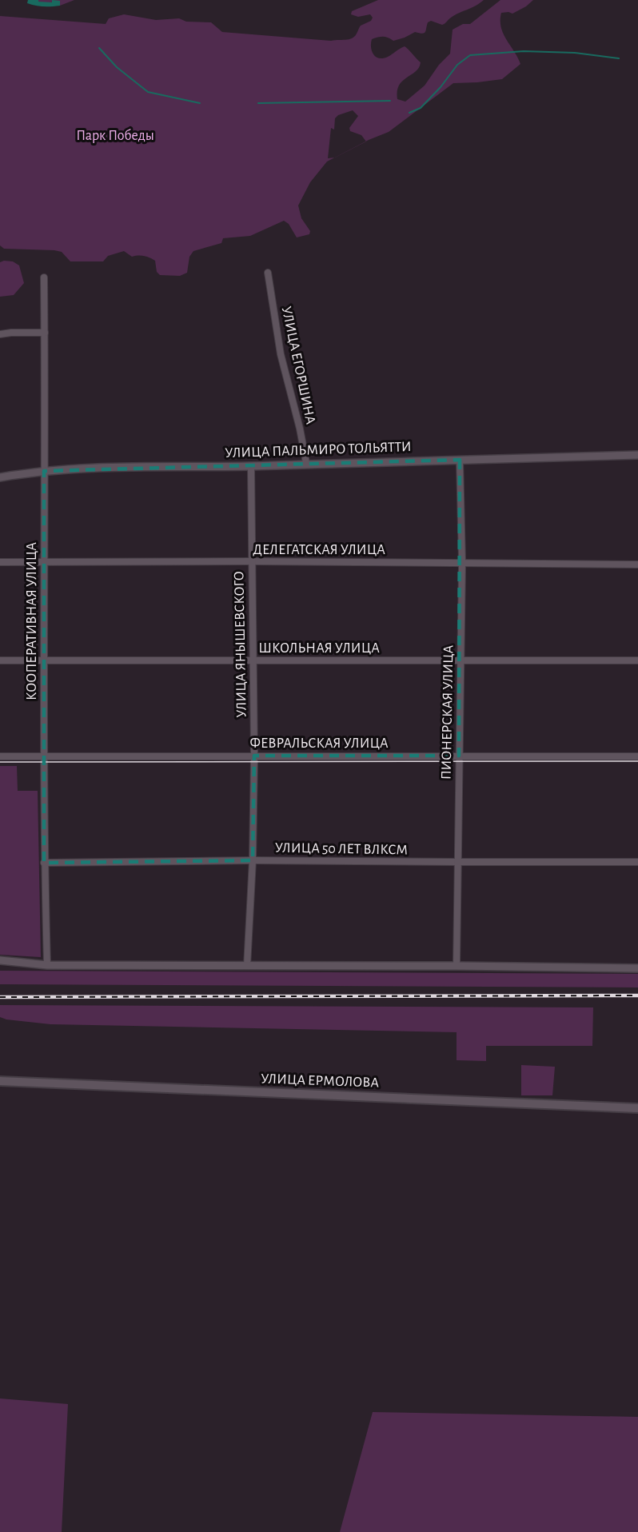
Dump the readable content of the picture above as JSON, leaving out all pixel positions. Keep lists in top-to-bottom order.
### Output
{
  "streets": {
    "main road": ["УЛИЦА ЕРМОЛОВА"],
    "street": [
      "УЛИЦА ЕГОРШИНА",
      "УЛИЦА ПАЛЬМИРО ТОЛЬЯТТИ",
      "ДЕЛЕГАТСКАЯ УЛИЦА",
      "КООПЕРАТИВНАЯ УЛИЦА",
      "УЛИЦА ЯНЫШЕВСКОГО",
      "ШКОЛЬНАЯ УЛИЦА",
      "ПИОНЕРСКАЯ УЛИЦА",
      "ФЕВРАЛЬСКАЯ УЛИЦА",
      "УЛИЦА 50 ЛЕТ ВЛКСМ"
    ]
  },
  "crossings": [
    ["УЛИЦА ЕГОРШИНА", "УЛИЦА ПАЛЬМИРО ТОЛЬЯТТИ"],
    ["УЛИЦА ПАЛЬМИРО ТОЛЬЯТТИ", "КООПЕРАТИВНАЯ УЛИЦА"],
    ["УЛИЦА ПАЛЬМИРО ТОЛЬЯТТИ", "УЛИЦА ЯНЫШЕВСКОГО"],
    ["УЛИЦА ПАЛЬМИРО ТОЛЬЯТТИ", "ПИОНЕРСКАЯ УЛИЦА"],
    ["ДЕЛЕГАТСКАЯ УЛИЦА", "КООПЕРАТИВНАЯ УЛИЦА"],
    ["ДЕЛЕГАТСКАЯ УЛИЦА", "УЛИЦА ЯНЫШЕВСКОГО"],
    ["ДЕЛЕГАТСКАЯ УЛИЦА", "ПИОНЕРСКАЯ УЛИЦА"],
    ["КООПЕРАТИВНАЯ УЛИЦА", "ШКОЛЬНАЯ УЛИЦА"],
    ["КООПЕРАТИВНАЯ УЛИЦА", "ФЕВРАЛЬСКАЯ УЛИЦА"],
    ["КООПЕРАТИВНАЯ УЛИЦА", "УЛИЦА 50 ЛЕТ ВЛКСМ"],
    ["УЛИЦА ЯНЫШЕВСКОГО", "ШКОЛЬНАЯ УЛИЦА"],
    ["УЛИЦА ЯНЫШЕВСКОГО", "ФЕВРАЛЬСКАЯ УЛИЦА"],
    ["УЛИЦА ЯНЫШЕВСКОГО", "УЛИЦА 50 ЛЕТ ВЛКСМ"],
    ["ШКОЛЬНАЯ УЛИЦА", "ПИОНЕРСКАЯ УЛИЦА"],
    ["ПИОНЕРСКАЯ УЛИЦА", "ФЕВРАЛЬСКАЯ УЛИЦА"],
    ["ПИОНЕРСКАЯ УЛИЦА", "УЛИЦА 50 ЛЕТ ВЛКСМ"]
  ],
  "parks": ["Парк Победы"]
}
